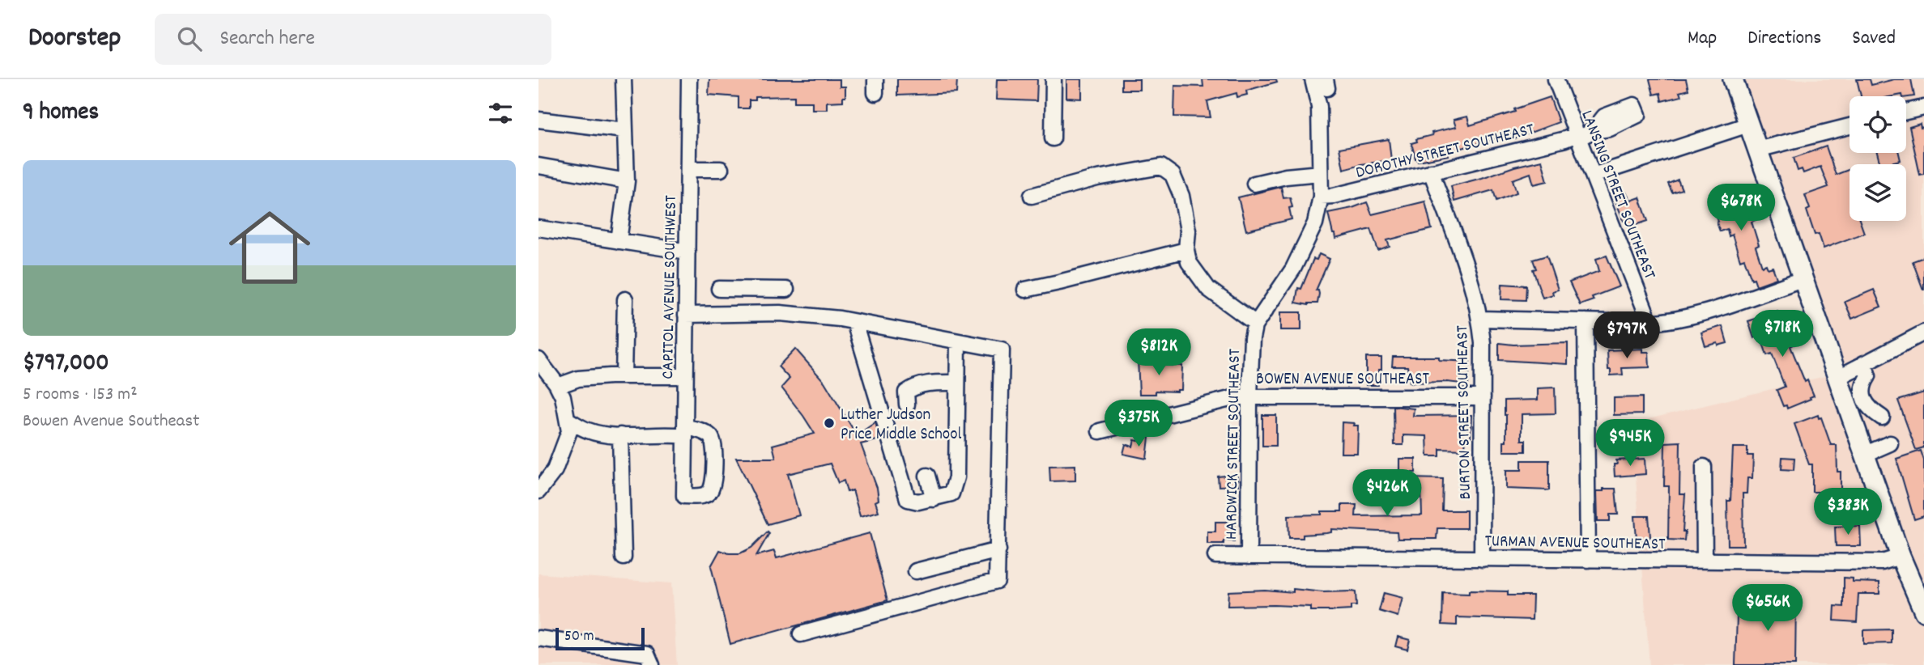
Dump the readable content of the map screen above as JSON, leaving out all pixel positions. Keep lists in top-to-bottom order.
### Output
{
  "streets": {
    "street": [
      "DOROTHY STREET SOUTHEAST",
      "LANSING STREET SOUTHEAST",
      "CAPITOL AVENUE SOUTHWEST",
      "BOWEN AVENUE SOUTHEAST",
      "BURTON STREET SOUTHEAST",
      "HARDWICK STREET SOUTHEAST",
      "TURMAN AVENUE SOUTHEAST"
    ]
  },
  "crossings": [
    ["DOROTHY STREET SOUTHEAST", "LANSING STREET SOUTHEAST"],
    ["DOROTHY STREET SOUTHEAST", "BURTON STREET SOUTHEAST"],
    ["DOROTHY STREET SOUTHEAST", "HARDWICK STREET SOUTHEAST"],
    ["BOWEN AVENUE SOUTHEAST", "BURTON STREET SOUTHEAST"],
    ["BOWEN AVENUE SOUTHEAST", "HARDWICK STREET SOUTHEAST"],
    ["BURTON STREET SOUTHEAST", "TURMAN AVENUE SOUTHEAST"],
    ["HARDWICK STREET SOUTHEAST", "TURMAN AVENUE SOUTHEAST"]
  ],
  "places": ["Luther Judson Price Middle School"],
  "scale_bar": "50 m",
  "page": {
    "header": "Doorstep",
    "search": "Search here",
    "nav": ["Map", "Directions", "Saved"],
    "heading": "9 homes",
    "list": [
      {
        "name": "$797,000",
        "note": "5 rooms · 153 m² · Bowen Avenue Southeast"
      }
    ],
    "price": [
      "$678K",
      "$718K",
      "$797K",
      "$812K",
      "$375K",
      "$945K",
      "$426K",
      "$383K",
      "$656K"
    ],
    "scale": "50 m"
  }
}
